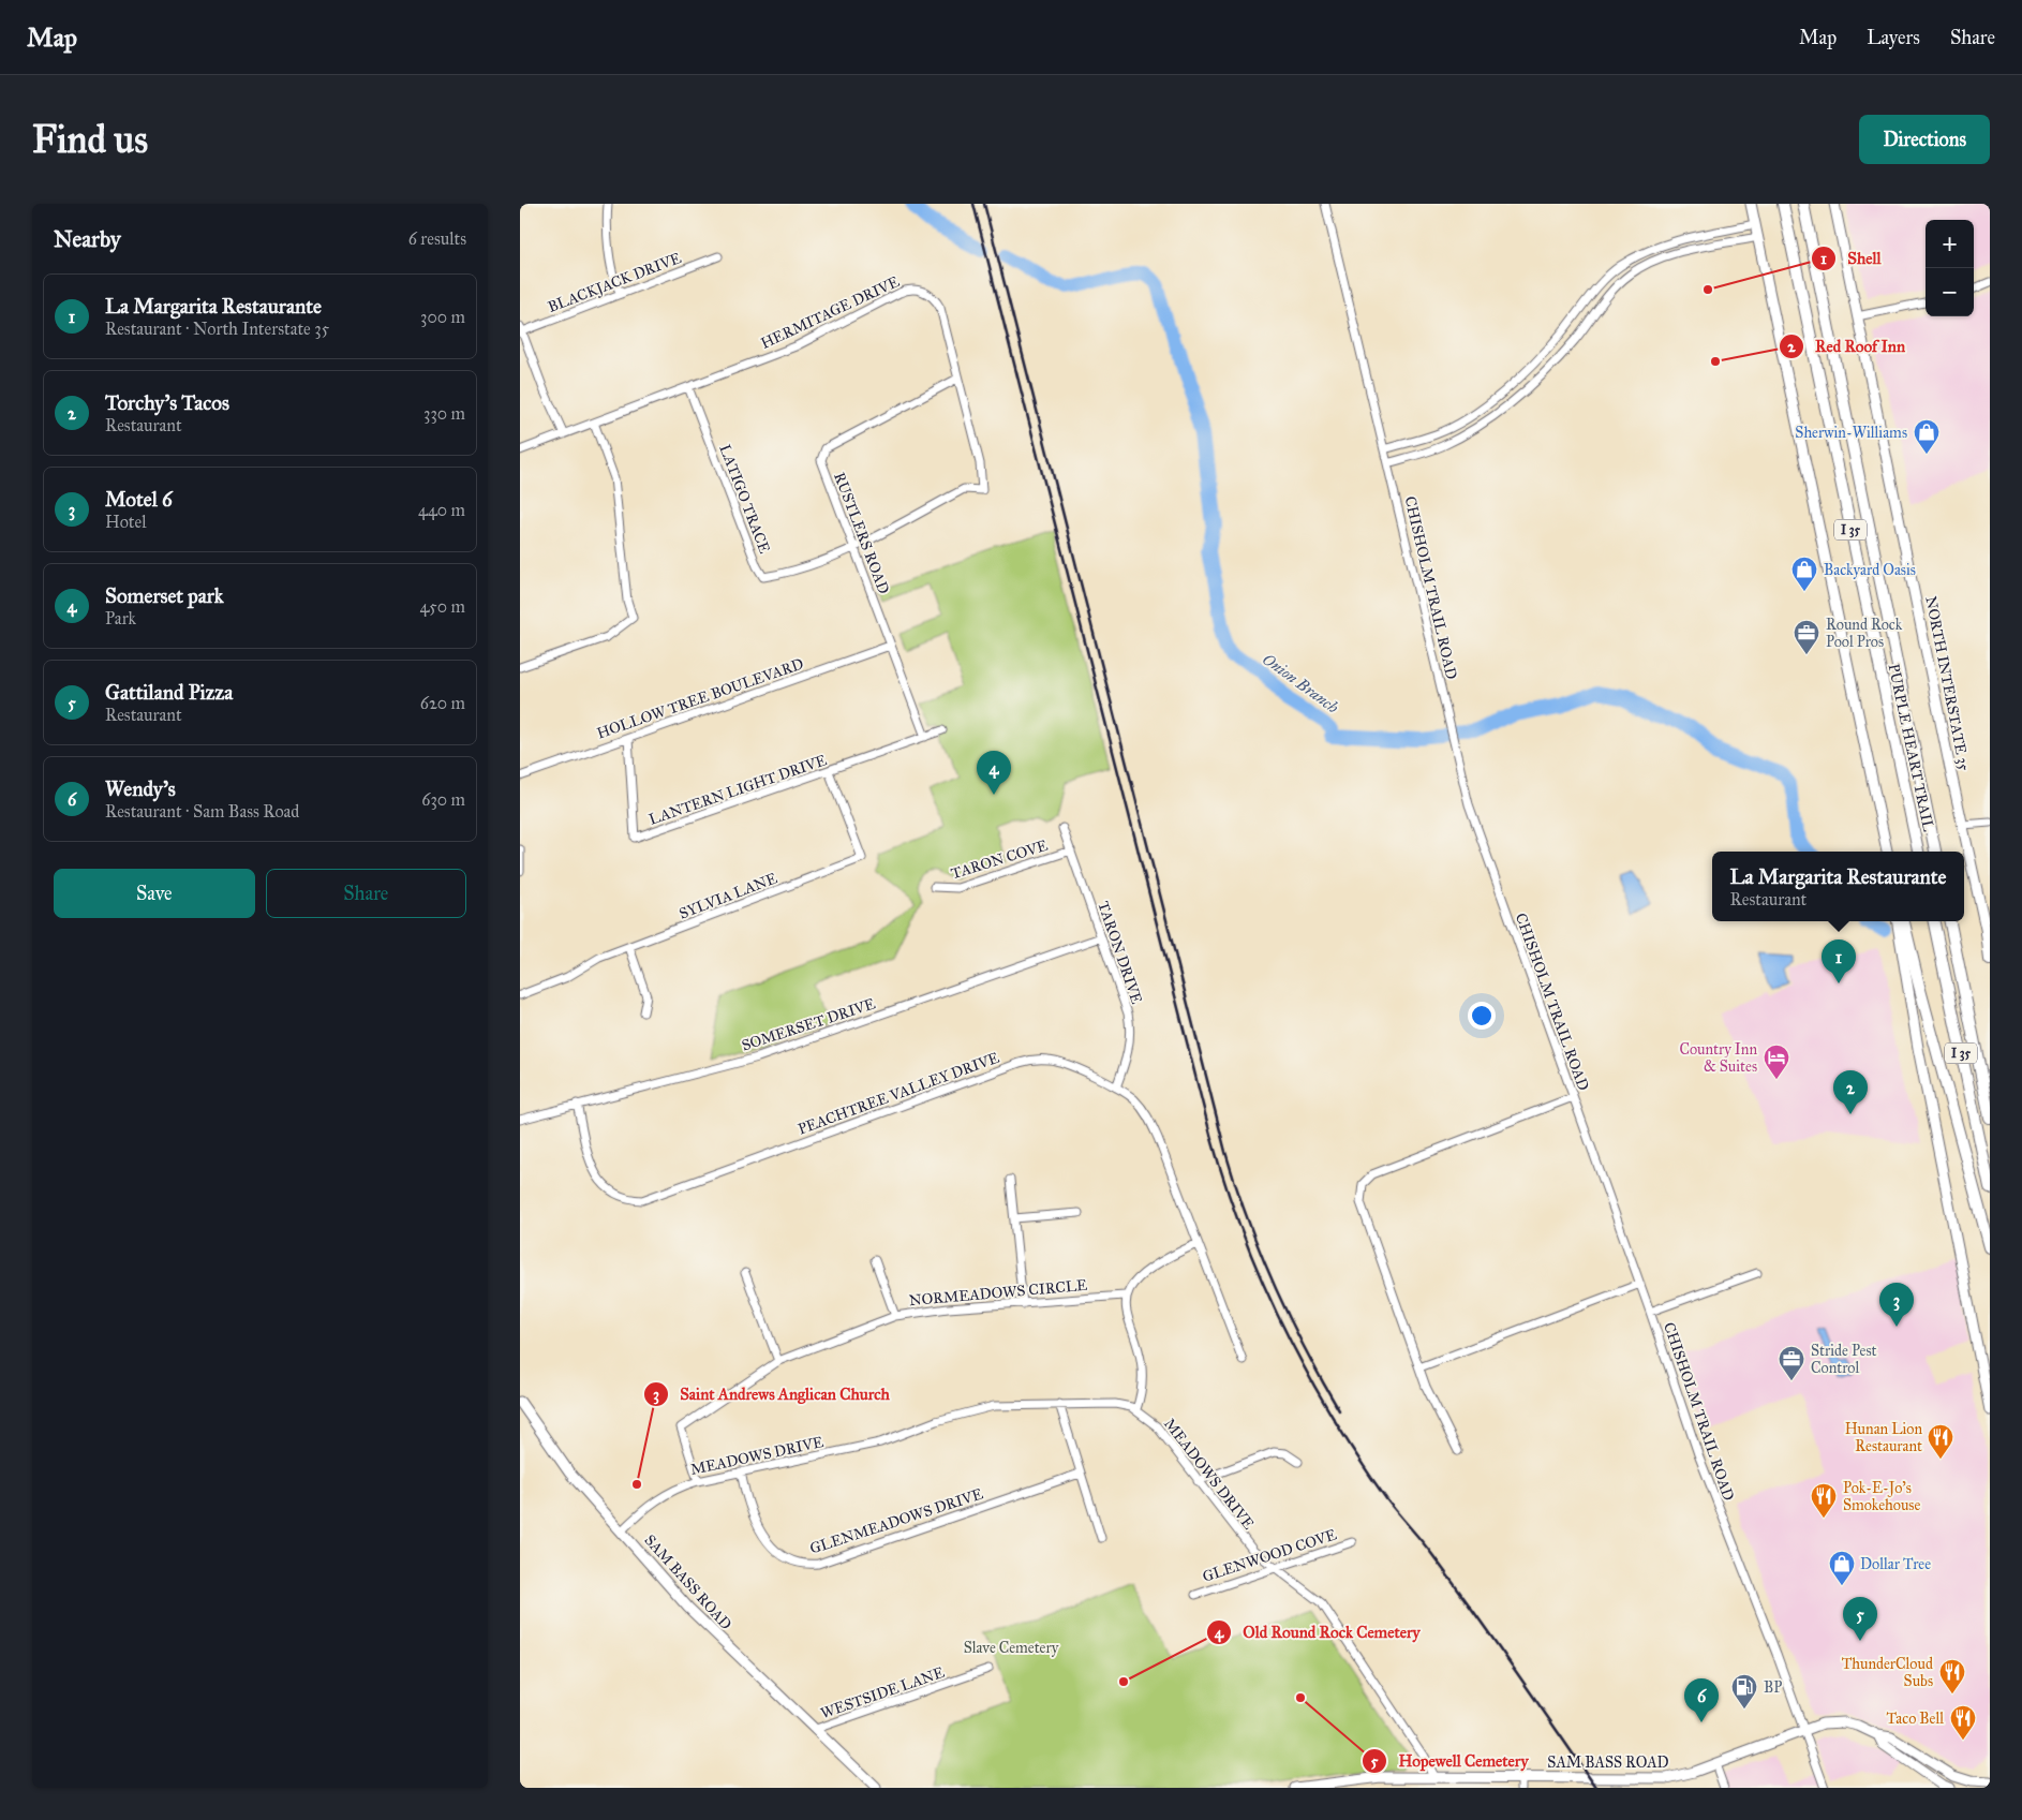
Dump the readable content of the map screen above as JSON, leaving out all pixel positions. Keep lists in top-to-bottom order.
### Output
{
  "streets": {
    "highway": ["I 35", "PURPLE HEART TRAIL"],
    "main road": ["NORTH INTERSTATE 35", "SAM BASS ROAD"],
    "street": [
      "BLACKJACK DRIVE",
      "HERMITAGE DRIVE",
      "LATIGO TRACE",
      "RUSTLERS ROAD",
      "CHISHOLM TRAIL ROAD",
      "HOLLOW TREE BOULEVARD",
      "LANTERN LIGHT DRIVE",
      "TARON COVE",
      "SYLVIA LANE",
      "TARON DRIVE",
      "SOMERSET DRIVE",
      "PEACHTREE VALLEY DRIVE",
      "NORMEADOWS CIRCLE",
      "MEADOWS DRIVE",
      "GLENMEADOWS DRIVE",
      "GLENWOOD COVE",
      "WESTSIDE LANE"
    ]
  },
  "crossings": [
    ["HERMITAGE DRIVE", "LATIGO TRACE"],
    ["HERMITAGE DRIVE", "RUSTLERS ROAD"],
    ["LATIGO TRACE", "RUSTLERS ROAD"],
    ["RUSTLERS ROAD", "HOLLOW TREE BOULEVARD"],
    ["RUSTLERS ROAD", "LANTERN LIGHT DRIVE"],
    ["CHISHOLM TRAIL ROAD", "SAM BASS ROAD"],
    ["HOLLOW TREE BOULEVARD", "LANTERN LIGHT DRIVE"],
    ["LANTERN LIGHT DRIVE", "SYLVIA LANE"],
    ["TARON COVE", "TARON DRIVE"],
    ["TARON DRIVE", "SOMERSET DRIVE"],
    ["TARON DRIVE", "PEACHTREE VALLEY DRIVE"],
    ["SOMERSET DRIVE", "PEACHTREE VALLEY DRIVE"],
    ["NORMEADOWS CIRCLE", "MEADOWS DRIVE"],
    ["MEADOWS DRIVE", "GLENMEADOWS DRIVE"],
    ["MEADOWS DRIVE", "GLENWOOD COVE"],
    ["MEADOWS DRIVE", "SAM BASS ROAD"],
    ["SAM BASS ROAD", "WESTSIDE LANE"]
  ],
  "water": ["Onion Branch"],
  "parks": ["Slave Cemetery"],
  "places": {
    "other": [
      "Shell",
      "Red Roof Inn",
      "Saint Andrews Anglican Church",
      "Old Round Rock Cemetery",
      "Hopewell Cemetery"
    ],
    "shop": ["Sherwin-Williams", "Backyard Oasis", "Dollar Tree"],
    "office": ["Round Rock Pool Pros", "Stride Pest Control"],
    "hotel": ["Country Inn & Suites"],
    "restaurant": [
      "Hunan Lion Restaurant",
      "Pok-E-Jo’s Smokehouse",
      "ThunderCloud Subs",
      "Taco Bell"
    ],
    "fuel station": ["BP"]
  },
  "page": {
    "header": "Map",
    "nav": ["Map", "Layers", "Share"],
    "buttons": [
      "Directions",
      ["Save", "Share"]
    ],
    "title": "Find us",
    "heading": ["Nearby", "6 results"],
    "map_buttons": ["+", "−"],
    "list": [
      {
        "mark": "1",
        "name": "La Margarita Restaurante",
        "note": "Restaurant · North Interstate 35",
        "value": "300 m"
      },
      {
        "mark": "2",
        "name": "Torchy's Tacos",
        "note": "Restaurant",
        "value": "330 m"
      },
      {
        "mark": "3",
        "name": "Motel 6",
        "note": "Hotel",
        "value": "440 m"
      },
      {
        "mark": "4",
        "name": "Somerset park",
        "note": "Park",
        "value": "450 m"
      },
      {
        "mark": "5",
        "name": "Gattiland Pizza",
        "note": "Restaurant",
        "value": "620 m"
      },
      {
        "mark": "6",
        "name": "Wendy's",
        "note": "Restaurant · Sam Bass Road",
        "value": "630 m"
      }
    ],
    "pins": [
      "4",
      "1",
      "2",
      "3",
      "5",
      "6"
    ],
    "popup": ["La Margarita Restaurante", "Restaurant"]
  }
}
